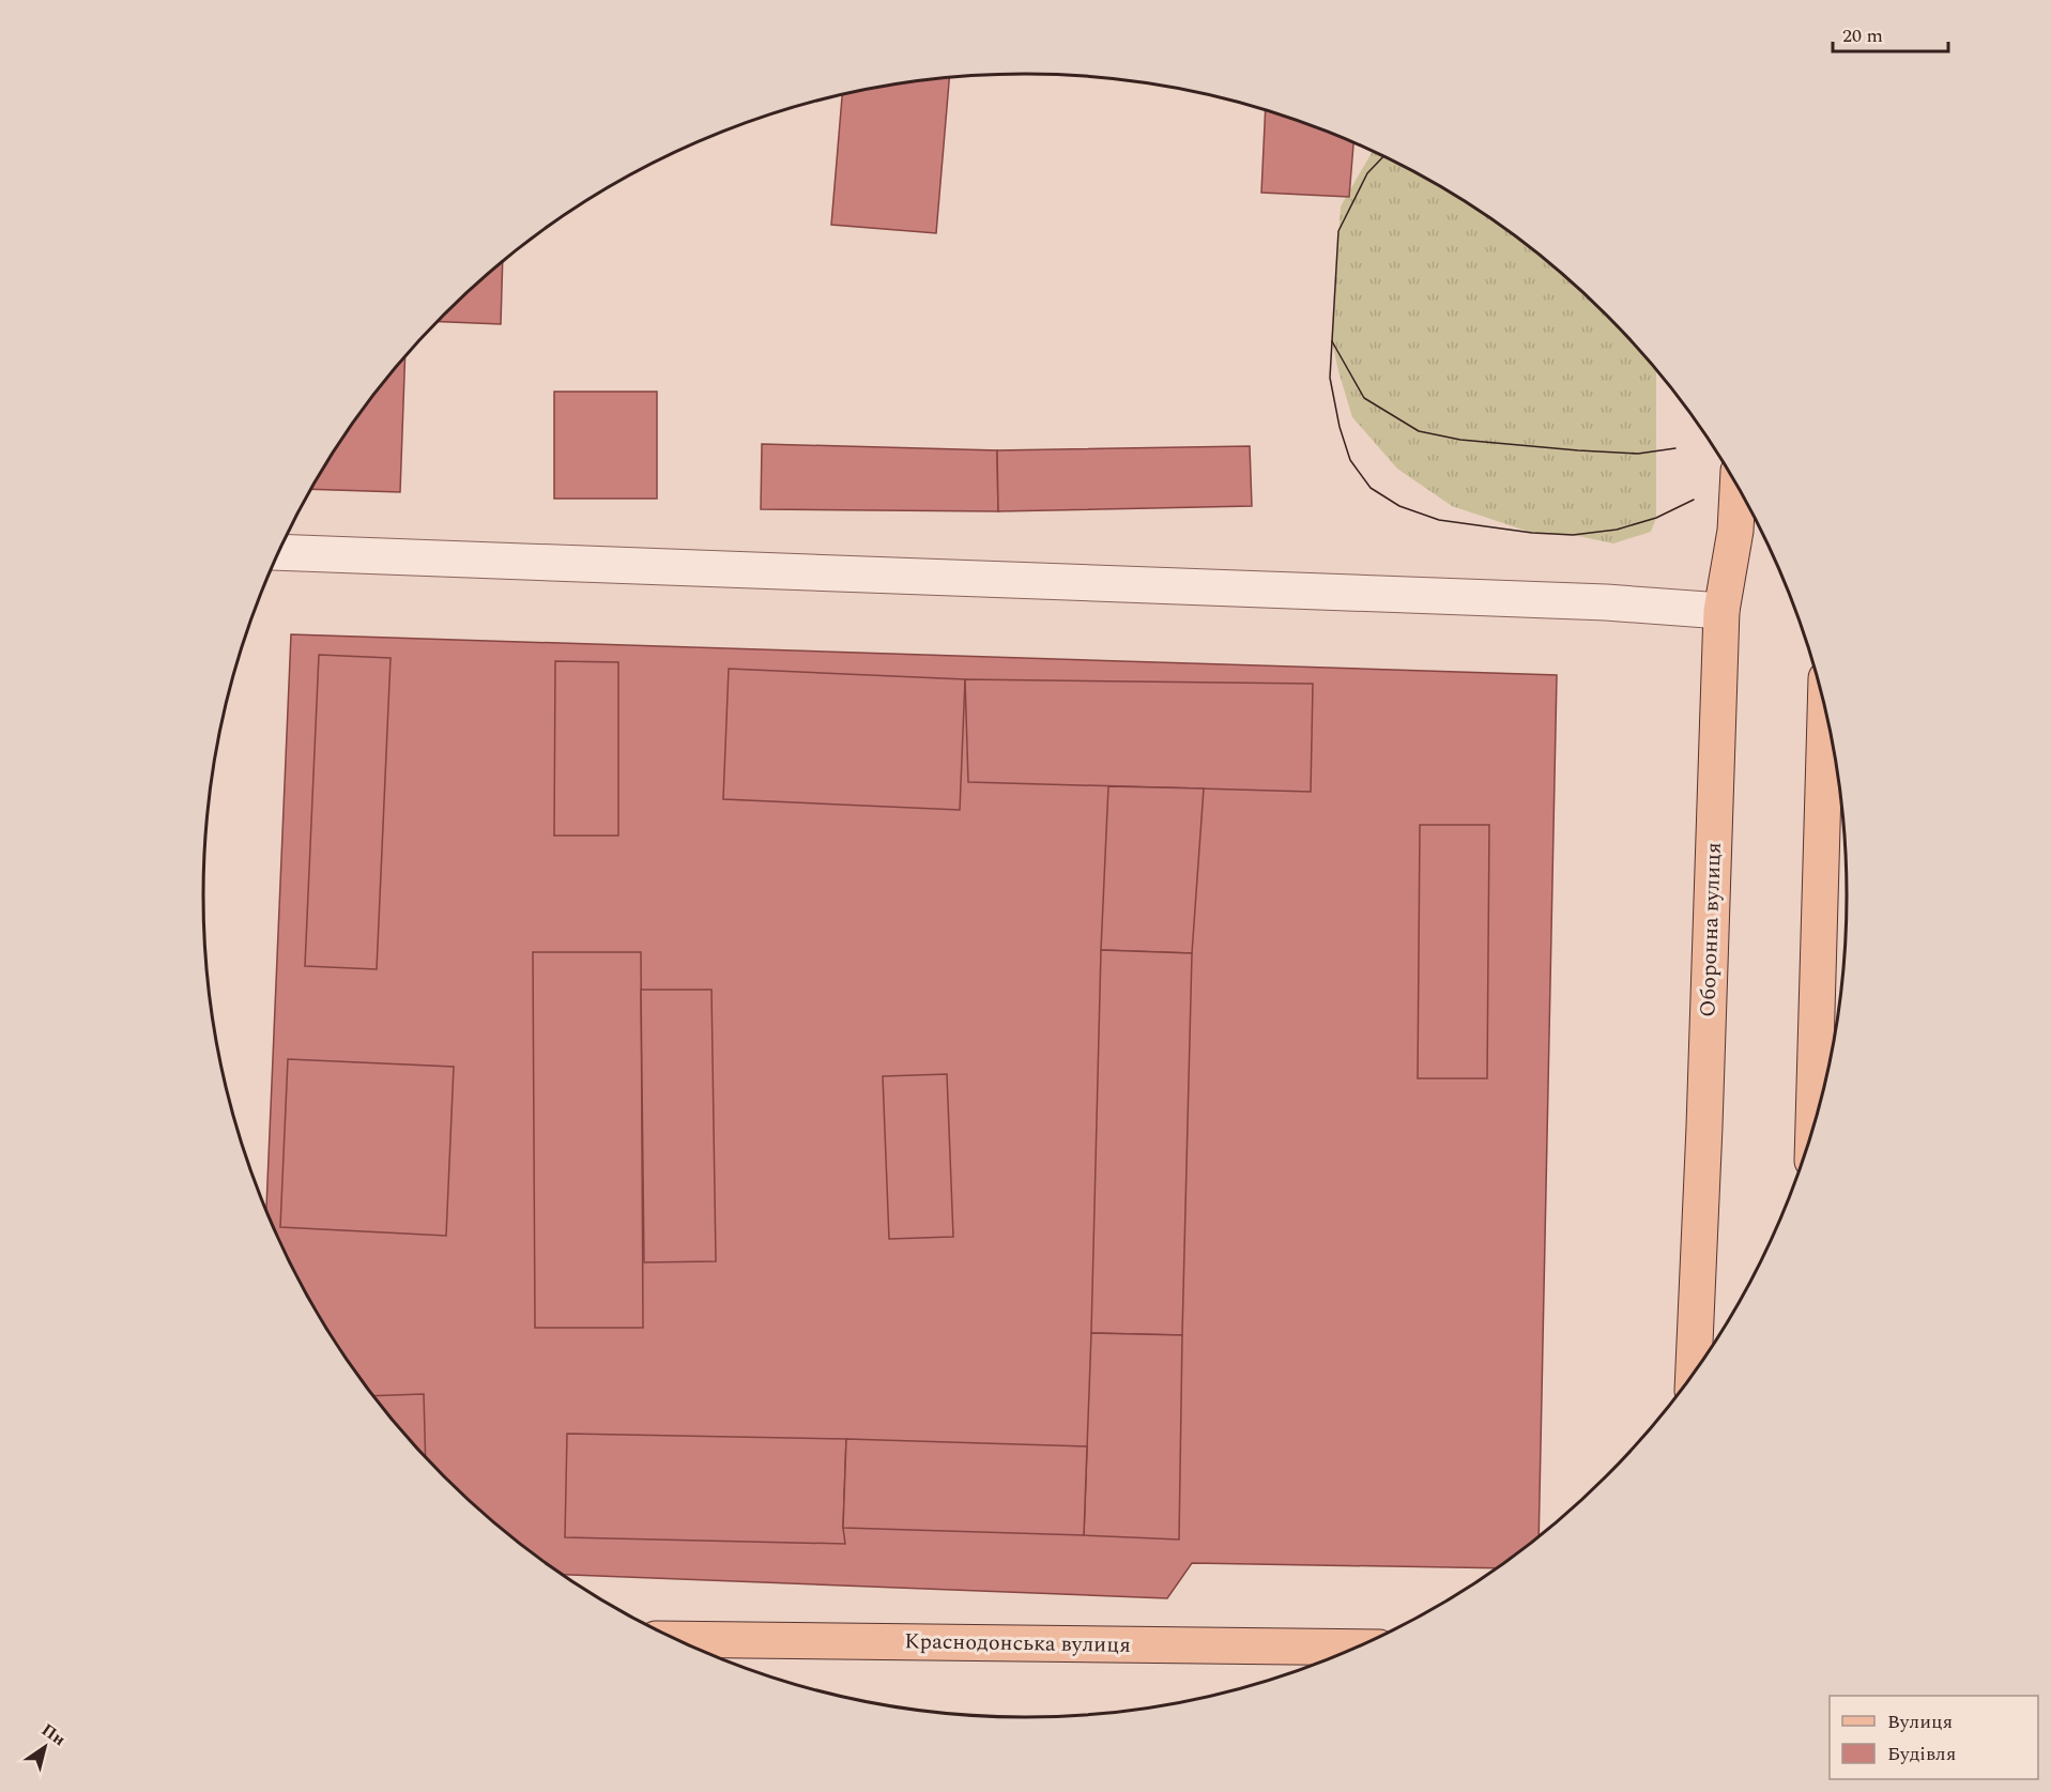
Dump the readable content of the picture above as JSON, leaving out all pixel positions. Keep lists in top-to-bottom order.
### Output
{
  "streets": {
    "main road": ["Оборонна вулиця", "Краснодонська вулиця"]
  },
  "legend": ["Вулиця", "Будівля"],
  "scale_bar": "20 m",
  "north": "top right"
}
